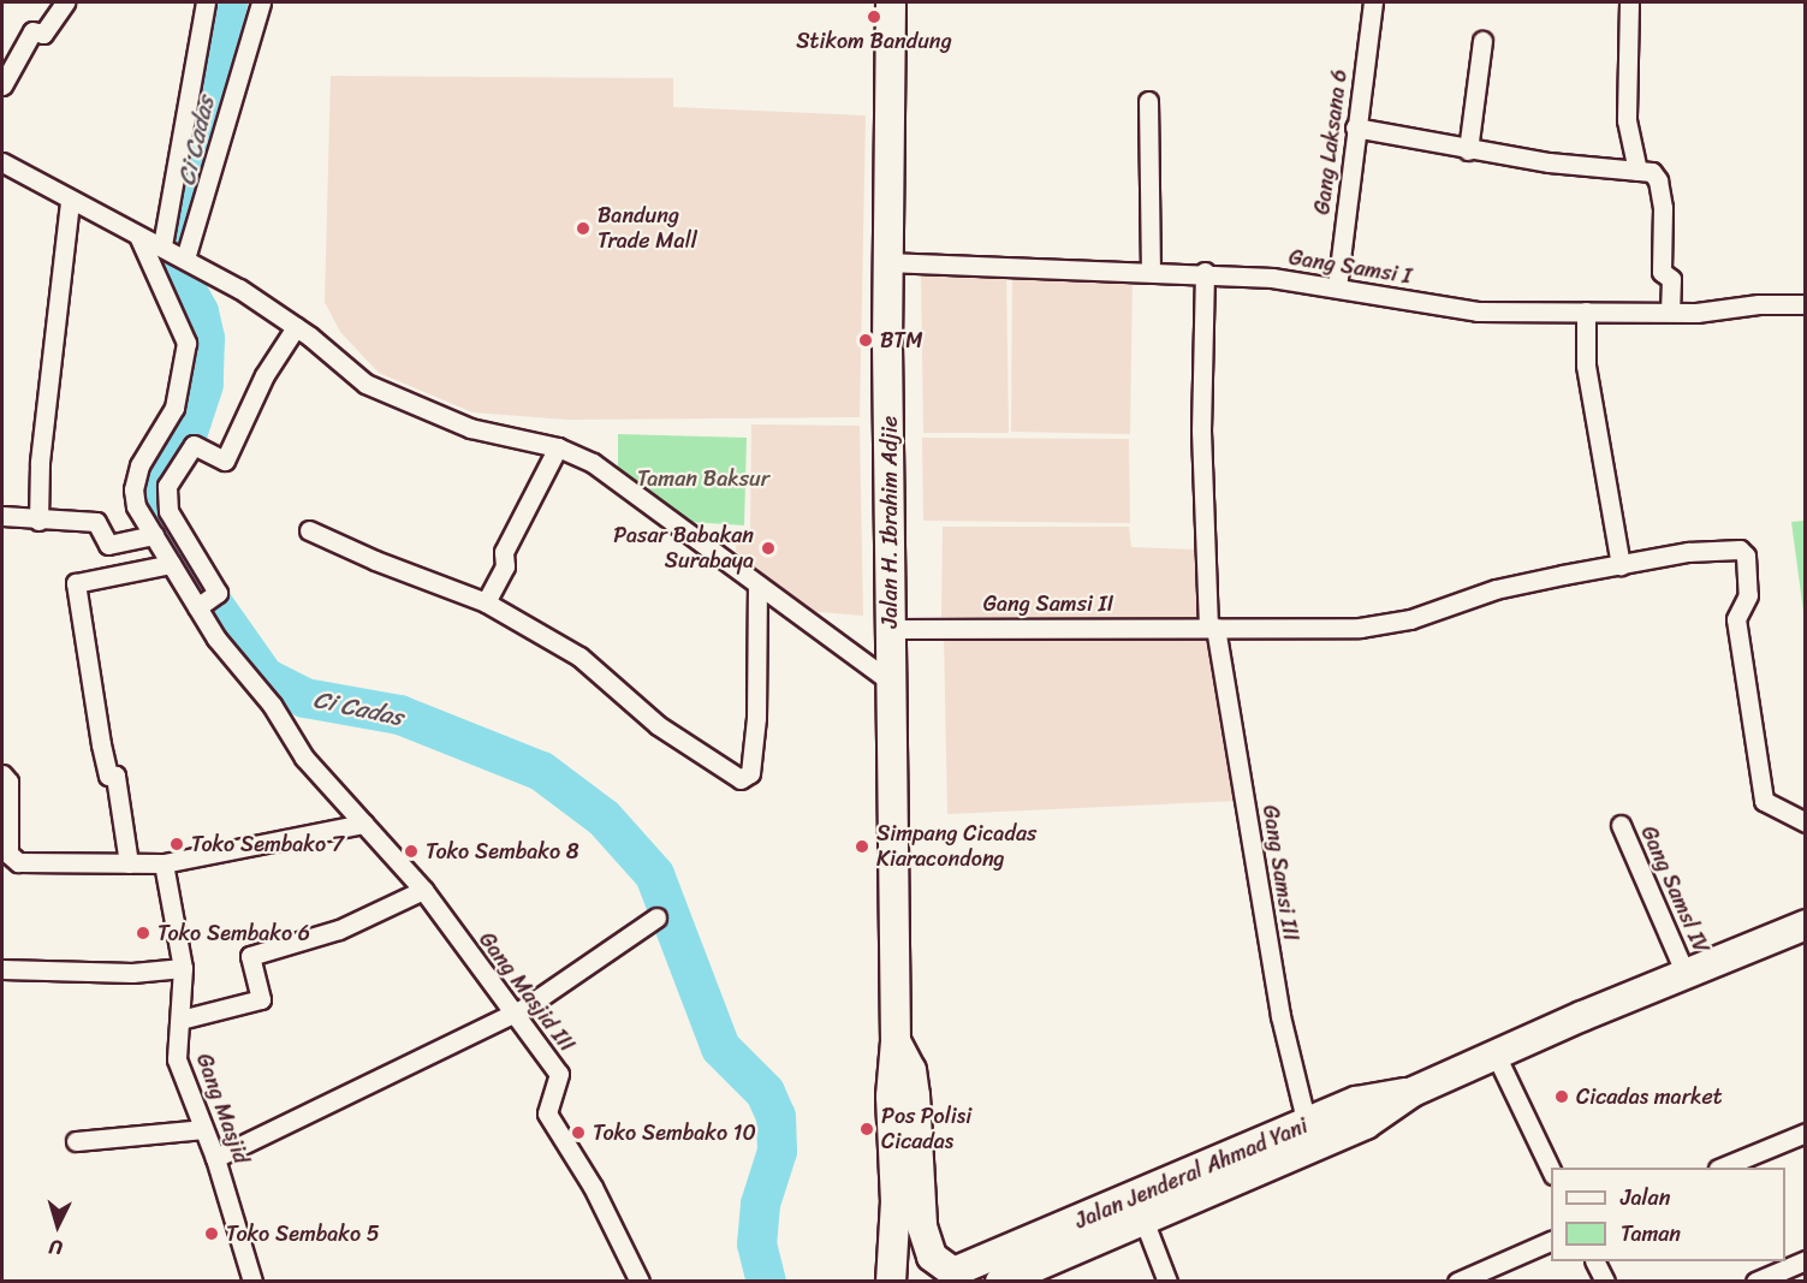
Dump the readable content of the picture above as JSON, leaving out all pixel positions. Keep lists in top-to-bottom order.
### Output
{
  "streets": {
    "main road": ["Jalan H. Ibrahim Adjie", "Jalan Jenderal Ahmad Yani"],
    "street": [
      "Gang Laksana 6",
      "Gang Samsi I",
      "Gang Samsi II",
      "Gang Samsi III",
      "Gang Samsl IV",
      "Gang Masjid III",
      "Gang Masjid"
    ]
  },
  "crossings": [
    ["Gang Laksana 6", "Gang Samsi I"],
    ["Gang Samsi I", "Jalan H. Ibrahim Adjie"],
    ["Gang Samsi I", "Gang Samsi III"],
    ["Jalan H. Ibrahim Adjie", "Gang Samsi II"],
    ["Jalan H. Ibrahim Adjie", "Jalan Jenderal Ahmad Yani"],
    ["Gang Samsi II", "Gang Samsi III"],
    ["Gang Samsi III", "Jalan Jenderal Ahmad Yani"],
    ["Gang Samsl IV", "Jalan Jenderal Ahmad Yani"]
  ],
  "water": ["Ci Cadas"],
  "parks": ["Taman Baksur"],
  "places": [
    "Stikom Bandung",
    "Bandung Trade Mall",
    "BTM",
    "Pasar Babakan Surabaya",
    "Toko Sembako 7",
    "Simpang Cicadas Kiaracondong",
    "Toko Sembako 8",
    "Toko Sembako 6",
    "Cicadas market",
    "Pos Polisi Cicadas",
    "Toko Sembako 10",
    "Toko Sembako 5"
  ],
  "legend": ["Jalan", "Taman"],
  "north": "bottom"
}
